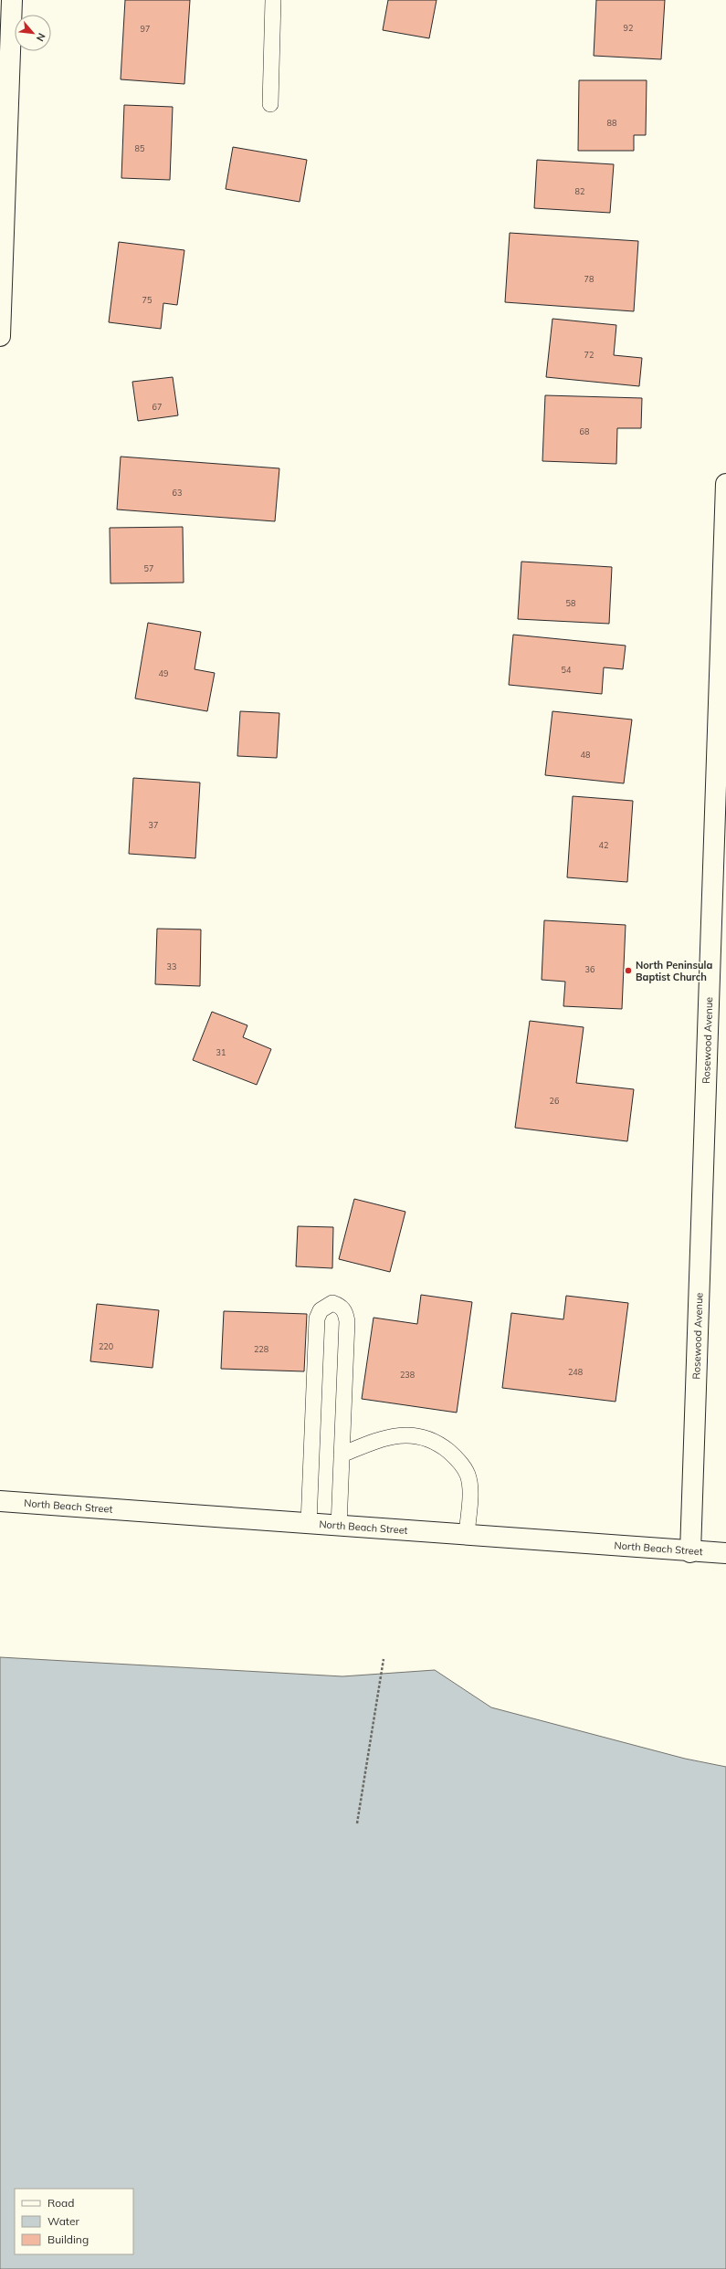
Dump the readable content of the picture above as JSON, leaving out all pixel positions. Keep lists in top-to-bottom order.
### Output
{
  "streets": {
    "street": ["Rosewood Avenue", "North Beach Street"]
  },
  "crossings": [
    ["Rosewood Avenue", "North Beach Street"]
  ],
  "places": ["North Peninsula Baptist Church"],
  "house_numbers": [
    "92",
    "97",
    "88",
    "85",
    "82",
    "78",
    "75",
    "72",
    "67",
    "68",
    "63",
    "57",
    "58",
    "54",
    "49",
    "48",
    "37",
    "42",
    "33",
    "36",
    "31",
    "26",
    "220",
    "228",
    "248",
    "238"
  ],
  "legend": ["Road", "Water", "Building"],
  "north": "bottom right"
}
